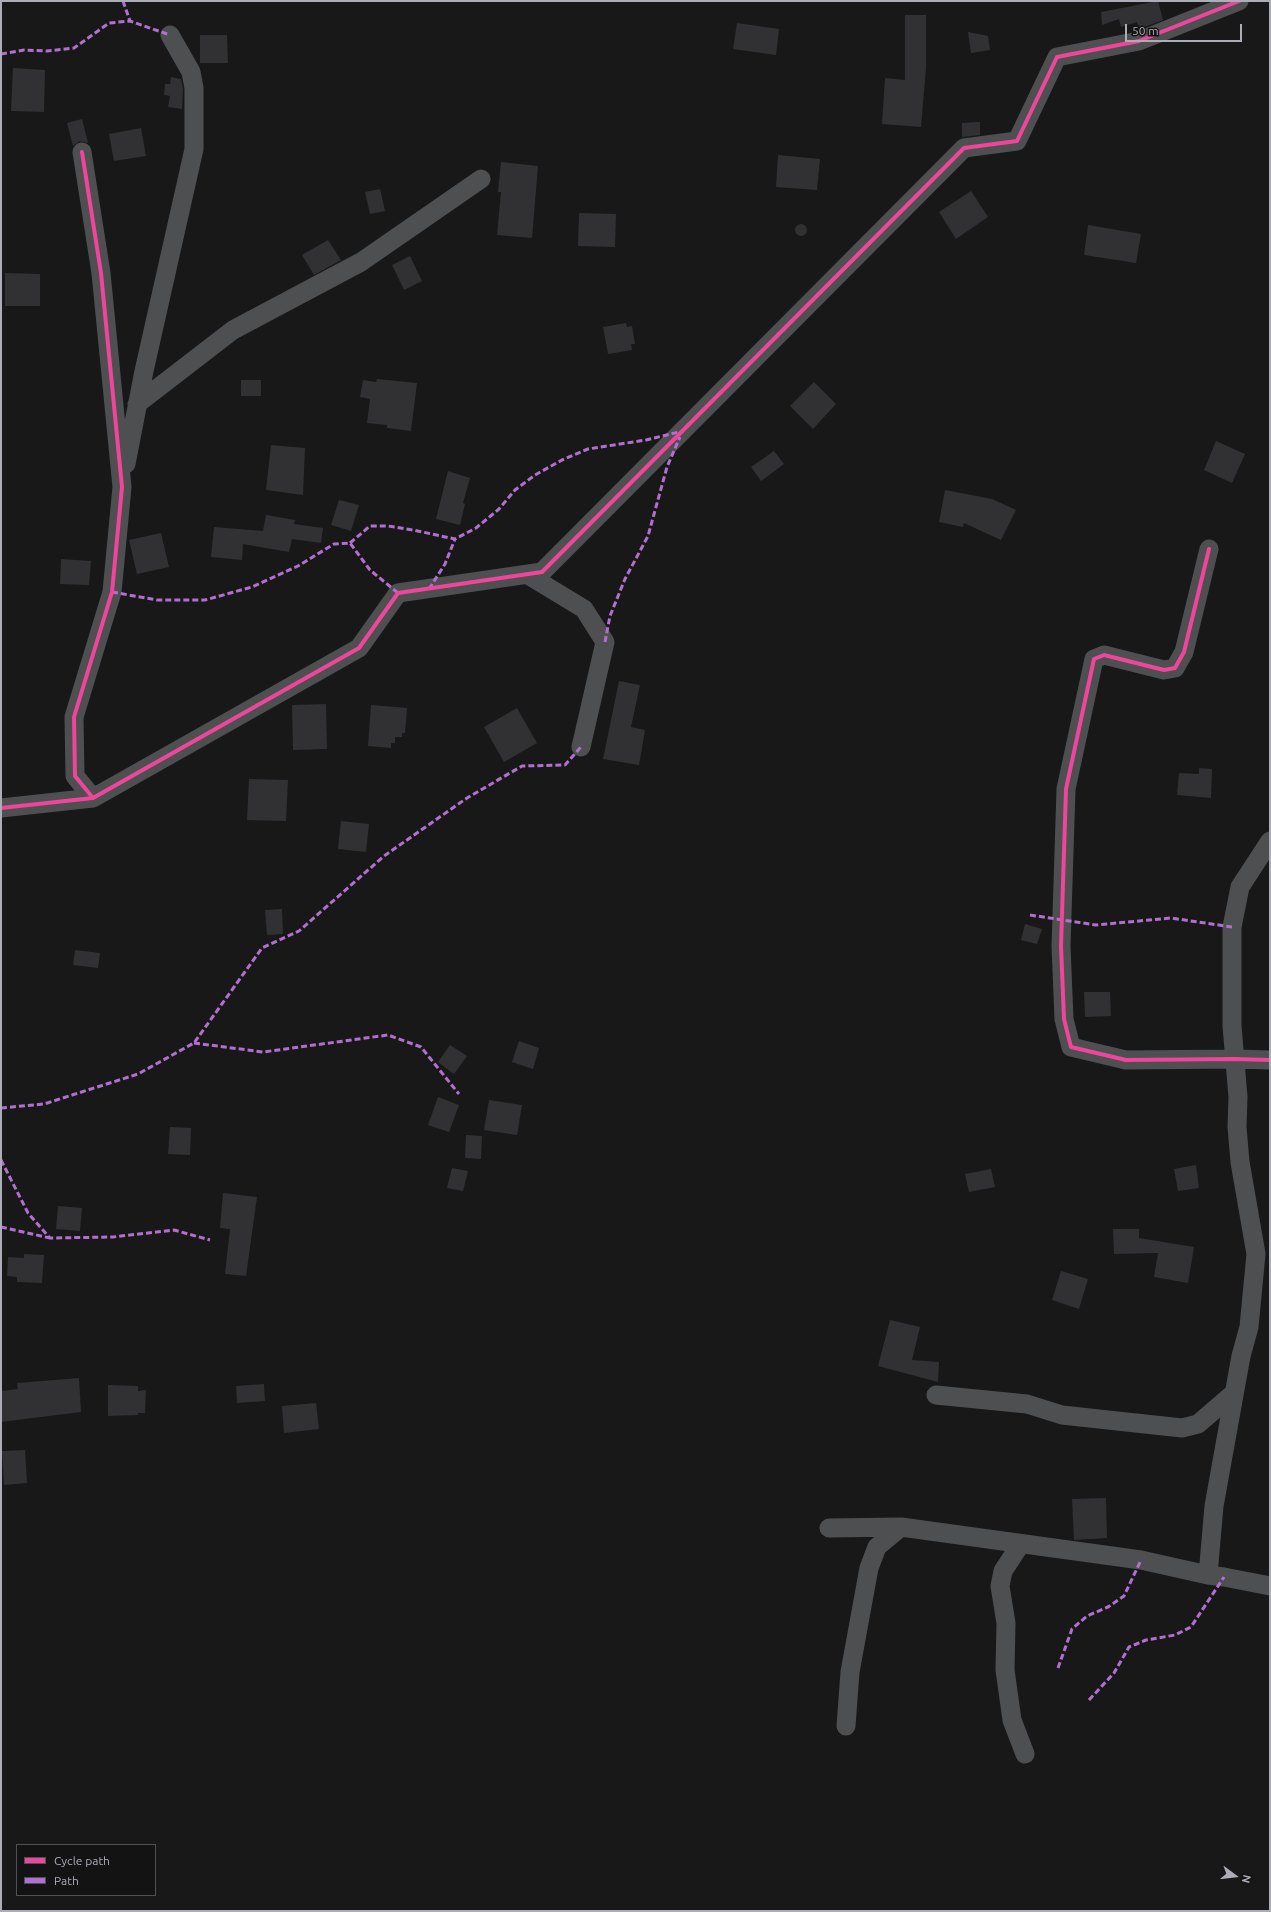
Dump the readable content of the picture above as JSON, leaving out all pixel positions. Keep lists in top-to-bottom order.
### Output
{
  "legend": ["Cycle path", "Path"],
  "scale_bar": "50 m",
  "north": "right"
}
